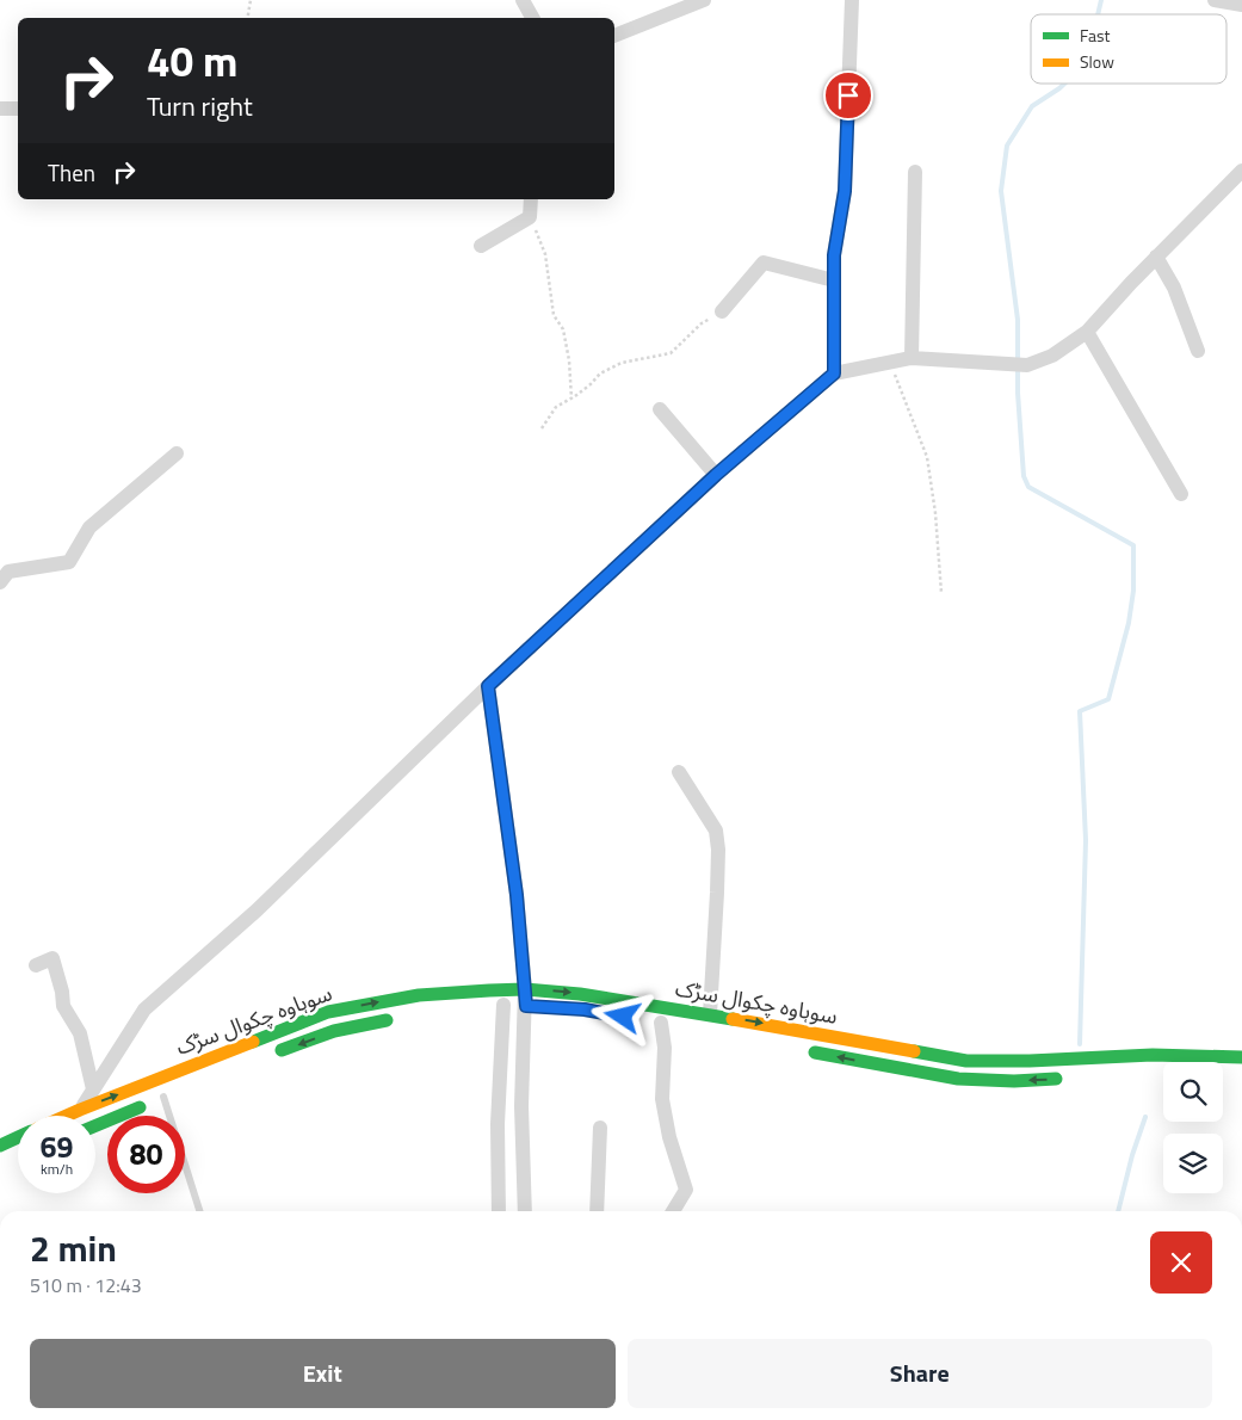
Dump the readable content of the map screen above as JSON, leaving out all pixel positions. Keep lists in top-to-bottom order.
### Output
{
  "streets": {
    "highway": ["سوہاوہ چکوال سڑک"]
  },
  "legend": ["Fast", "Slow"],
  "page": {
    "turn": ["40 m", "Turn right"],
    "then": "Then",
    "speed": "69 km/h",
    "limit": "80",
    "heading": ["2 min", "510 m · 12:43"],
    "buttons": ["Exit", "Share"]
  }
}
